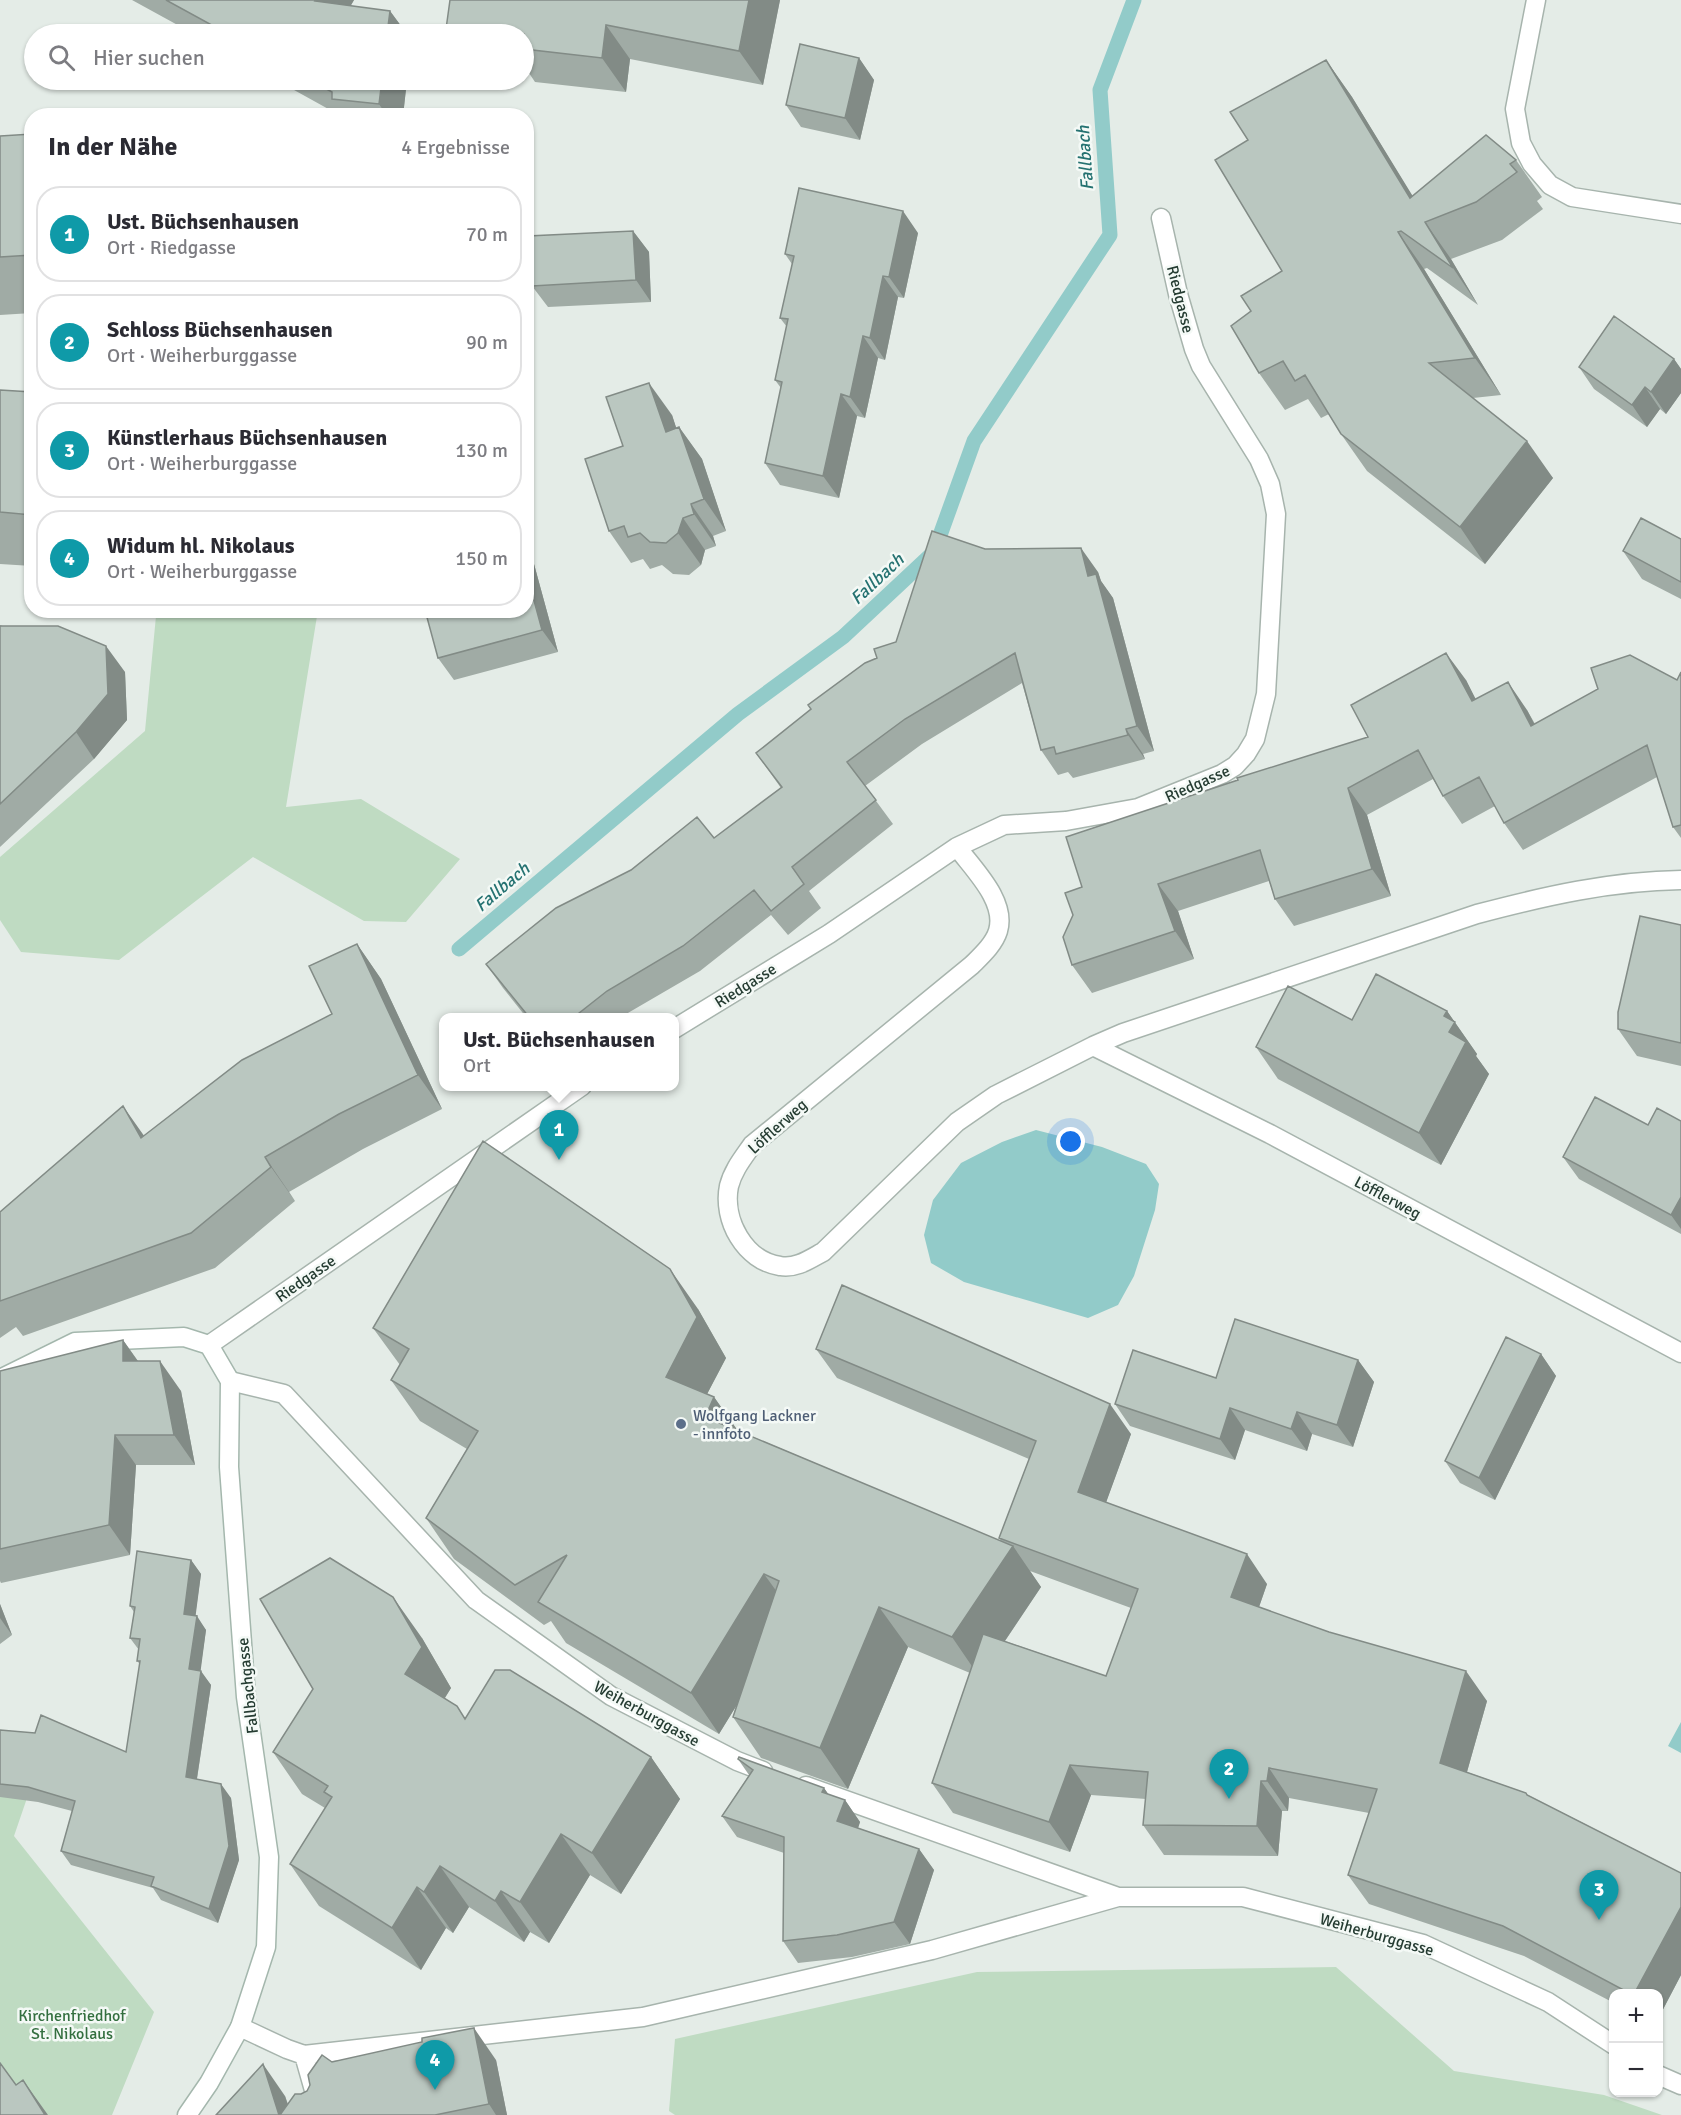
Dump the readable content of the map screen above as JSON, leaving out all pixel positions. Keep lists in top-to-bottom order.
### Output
{
  "streets": {
    "street": [
      "Riedgasse",
      "Löfflerweg",
      "Fallbachgasse",
      "Weiherburggasse"
    ]
  },
  "crossings": [
    ["Riedgasse", "Löfflerweg"],
    ["Fallbachgasse", "Weiherburggasse"]
  ],
  "water": ["Fallbach"],
  "parks": ["Kirchenfriedhof St. Nikolaus"],
  "places": ["Wolfgang Lackner - innfoto"],
  "page": {
    "search": "Hier suchen",
    "heading": ["In der Nähe", "4 Ergebnisse"],
    "list": [
      {
        "mark": "1",
        "name": "Ust. Büchsenhausen",
        "note": "Ort · Riedgasse",
        "value": "70 m"
      },
      {
        "mark": "2",
        "name": "Schloss Büchsenhausen",
        "note": "Ort · Weiherburggasse",
        "value": "90 m"
      },
      {
        "mark": "3",
        "name": "Künstlerhaus Büchsenhausen",
        "note": "Ort · Weiherburggasse",
        "value": "130 m"
      },
      {
        "mark": "4",
        "name": "Widum hl. Nikolaus",
        "note": "Ort · Weiherburggasse",
        "value": "150 m"
      }
    ],
    "popup": ["Ust. Büchsenhausen", "Ort"],
    "pins": [
      "1",
      "2",
      "3",
      "4"
    ],
    "map_buttons": ["+", "−"]
  }
}
